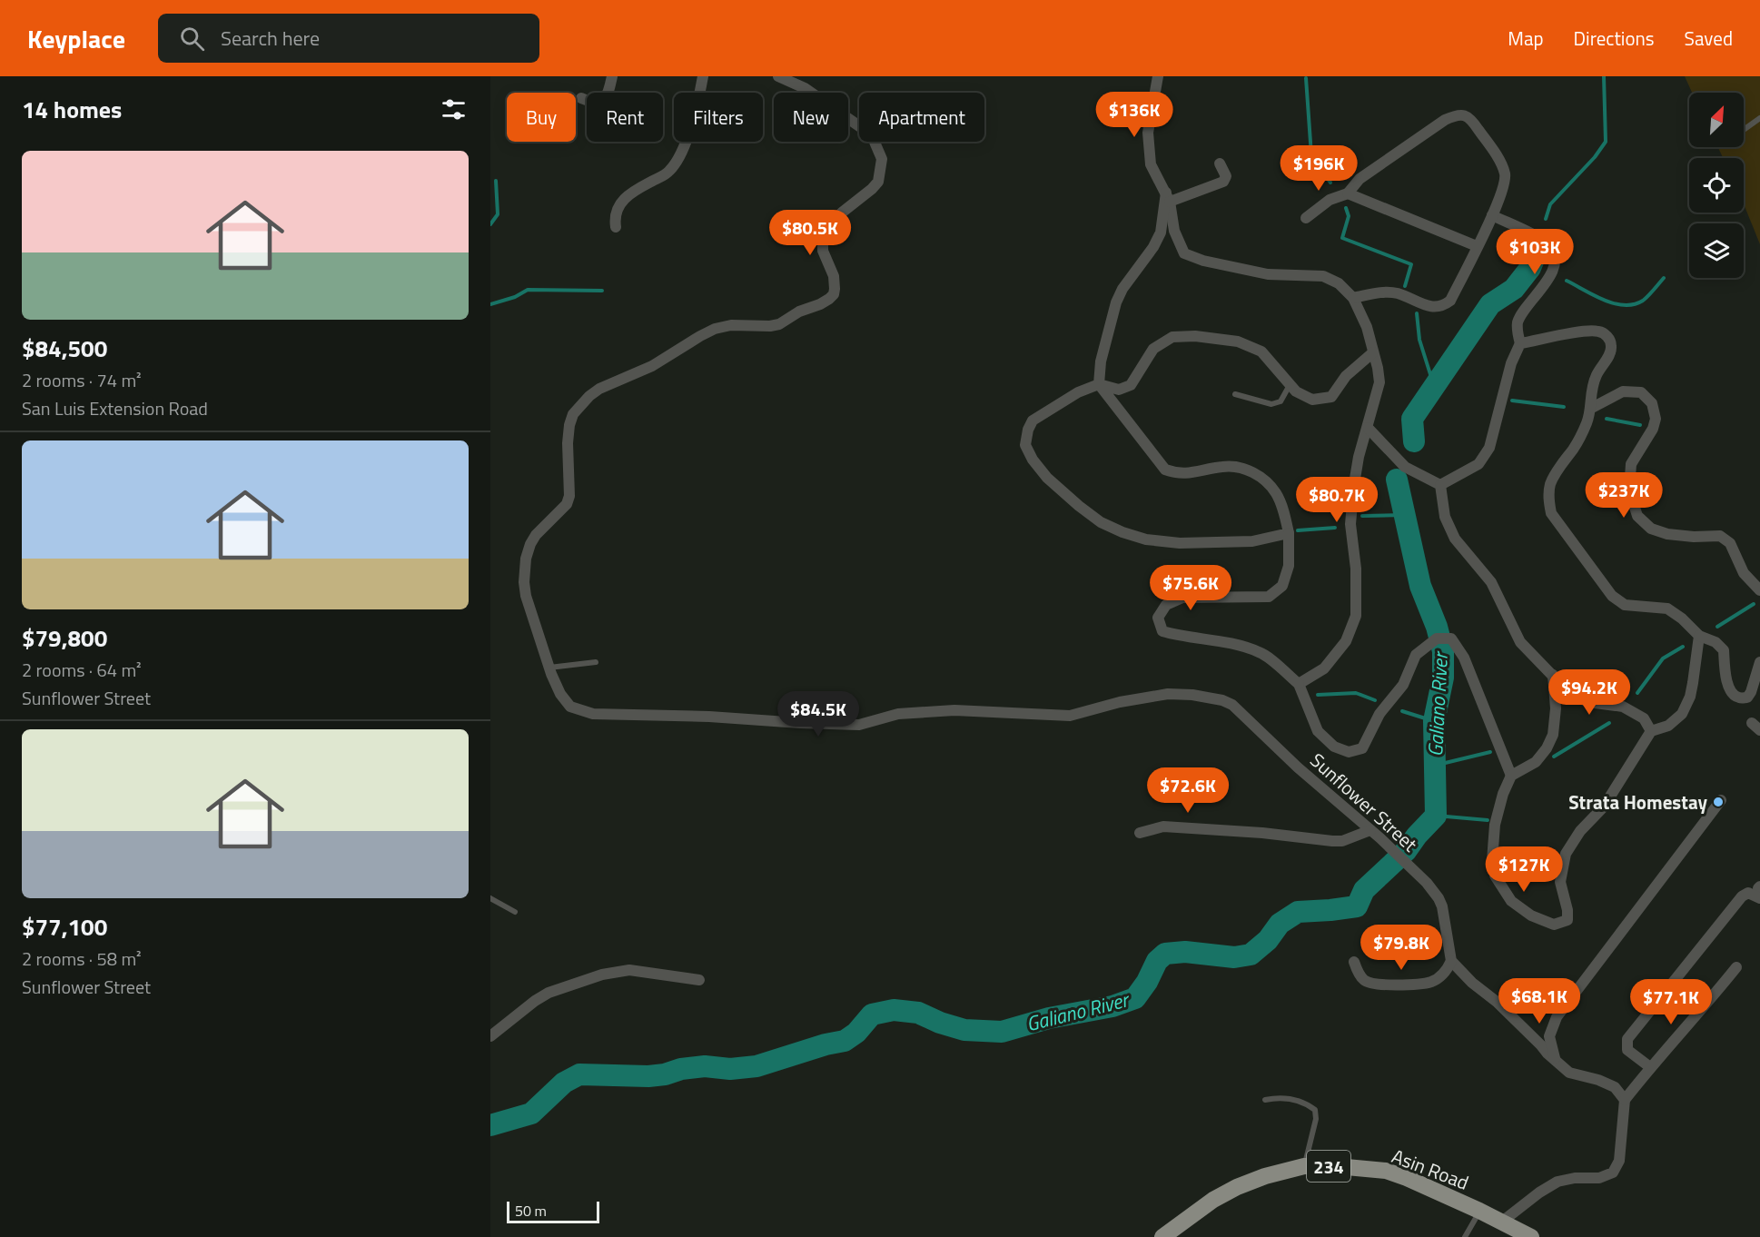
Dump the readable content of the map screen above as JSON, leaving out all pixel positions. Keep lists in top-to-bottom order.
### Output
{
  "streets": {
    "main road": ["234", "Asin Road"],
    "street": ["Sunflower Street"]
  },
  "water": ["Galiano River"],
  "places": ["Strata Homestay"],
  "scale_bar": "50 m",
  "north": "top right",
  "page": {
    "header": "Keyplace",
    "search": "Search here",
    "nav": ["Map", "Directions", "Saved"],
    "heading": "14 homes",
    "price": [
      "$136K",
      "$196K",
      "$80.5K",
      "$103K",
      "$237K",
      "$80.7K",
      "$75.6K",
      "$94.2K",
      "$84.5K",
      "$72.6K",
      "$127K",
      "$79.8K",
      "$68.1K",
      "$77.1K"
    ],
    "chip": [
      "Buy",
      "Rent",
      "Filters",
      "New",
      "Apartment"
    ],
    "list": [
      {
        "name": "$84,500",
        "note": "2 rooms · 74 m² · San Luis Extension Road"
      },
      {
        "name": "$79,800",
        "note": "2 rooms · 64 m² · Sunflower Street"
      },
      {
        "name": "$77,100",
        "note": "2 rooms · 58 m² · Sunflower Street"
      }
    ],
    "scale": "50 m"
  }
}
